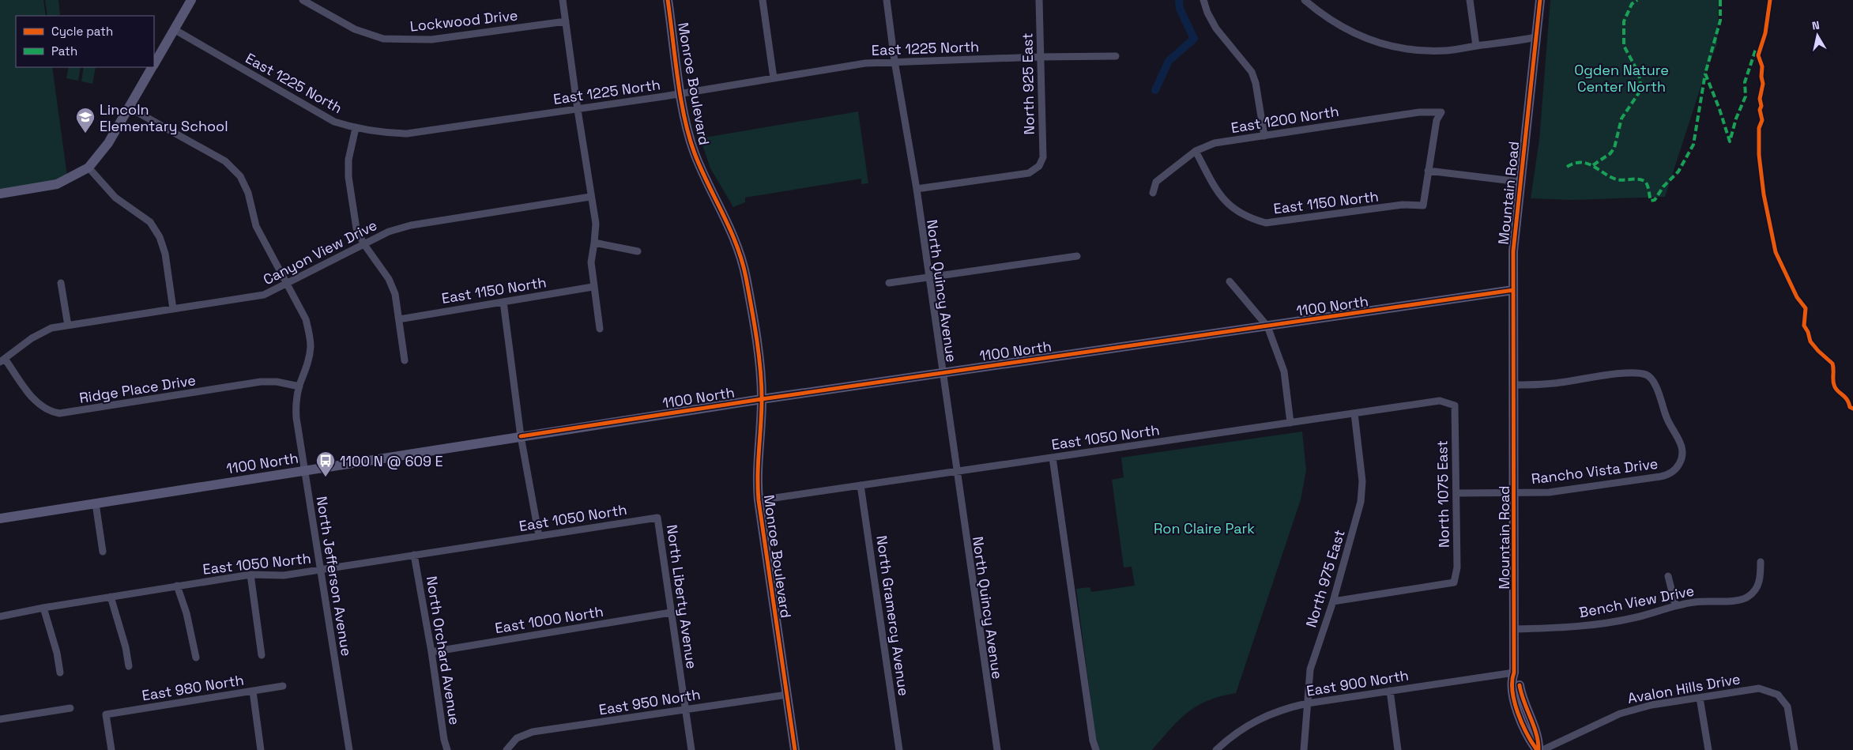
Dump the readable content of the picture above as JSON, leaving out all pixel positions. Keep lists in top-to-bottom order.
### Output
{
  "streets": {
    "street": [
      "Lockwood Drive",
      "East 1225 North",
      "Monroe Boulevard",
      "North 925 East",
      "East 1200 North",
      "Mountain Road",
      "East 1150 North",
      "Canyon View Drive",
      "North Quincy Avenue",
      "1100 North",
      "Ridge Place Drive",
      "East 1050 North",
      "Rancho Vista Drive",
      "North 1075 East",
      "North Jefferson Avenue",
      "North 975 East",
      "North Liberty Avenue",
      "Bench View Drive",
      "North Gramercy Avenue",
      "East 1000 North",
      "North Orchard Avenue",
      "East 900 North",
      "East 980 North",
      "Avalon Hills Drive",
      "East 950 North"
    ]
  },
  "crossings": [
    ["East 1225 North", "Monroe Boulevard"],
    ["East 1225 North", "North 925 East"],
    ["East 1225 North", "North Quincy Avenue"],
    ["Monroe Boulevard", "1100 North"],
    ["Monroe Boulevard", "East 1050 North"],
    ["Monroe Boulevard", "East 950 North"],
    ["North 925 East", "North Quincy Avenue"],
    ["East 1200 North", "East 1150 North"],
    ["Mountain Road", "1100 North"],
    ["Mountain Road", "Rancho Vista Drive"],
    ["Mountain Road", "Bench View Drive"],
    ["Mountain Road", "East 900 North"],
    ["Canyon View Drive", "Ridge Place Drive"],
    ["Canyon View Drive", "North Jefferson Avenue"],
    ["North Quincy Avenue", "1100 North"],
    ["North Quincy Avenue", "East 1050 North"],
    ["1100 North", "North Jefferson Avenue"],
    ["Ridge Place Drive", "North Jefferson Avenue"],
    ["East 1050 North", "North 1075 East"],
    ["East 1050 North", "North Jefferson Avenue"],
    ["East 1050 North", "North 975 East"],
    ["East 1050 North", "North Liberty Avenue"],
    ["East 1050 North", "North Gramercy Avenue"],
    ["East 1050 North", "North Orchard Avenue"],
    ["North 1075 East", "North 975 East"],
    ["North 975 East", "East 900 North"],
    ["North Liberty Avenue", "East 1000 North"],
    ["North Liberty Avenue", "East 950 North"],
    ["East 1000 North", "North Orchard Avenue"]
  ],
  "parks": ["Ogden Nature Center North", "Ron Claire Park"],
  "places": {
    "school or university": ["Lincoln Elementary School"],
    "bus stop": ["1100 N @ 609 E"]
  },
  "legend": ["Cycle path", "Path"],
  "north": "top"
}
